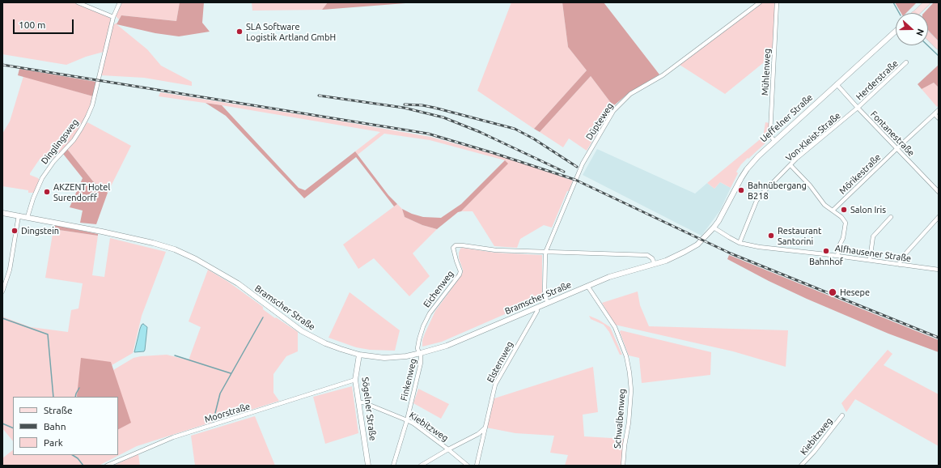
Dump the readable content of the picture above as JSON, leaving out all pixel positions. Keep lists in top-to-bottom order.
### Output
{
  "streets": {
    "street": [
      "Mühlenweg",
      "Herderstraße",
      "Ueffelner Straße",
      "Düpteweg",
      "Fontanestraße",
      "Von-Kleist-Straße",
      "Dinglingsweg",
      "Mörikestraße",
      "Alfhausener Straße",
      "Eichenweg",
      "Bramscher Straße",
      "Elsternweg",
      "Finkenweg",
      "Sögelner Straße",
      "Moorstraße",
      "Schwalbenweg",
      "Kiebitzweg"
    ]
  },
  "crossings": [
    ["Mühlenweg", "Ueffelner Straße"],
    ["Herderstraße", "Fontanestraße"],
    ["Herderstraße", "Von-Kleist-Straße"],
    ["Ueffelner Straße", "Fontanestraße"],
    ["Ueffelner Straße", "Alfhausener Straße"],
    ["Ueffelner Straße", "Bramscher Straße"],
    ["Düpteweg", "Eichenweg"],
    ["Fontanestraße", "Von-Kleist-Straße"],
    ["Fontanestraße", "Mörikestraße"],
    ["Von-Kleist-Straße", "Alfhausener Straße"],
    ["Dinglingsweg", "Bramscher Straße"],
    ["Eichenweg", "Bramscher Straße"],
    ["Eichenweg", "Finkenweg"],
    ["Bramscher Straße", "Elsternweg"],
    ["Bramscher Straße", "Finkenweg"],
    ["Bramscher Straße", "Sögelner Straße"],
    ["Bramscher Straße", "Schwalbenweg"],
    ["Finkenweg", "Kiebitzweg"],
    ["Sögelner Straße", "Moorstraße"],
    ["Sögelner Straße", "Kiebitzweg"]
  ],
  "places": [
    "SLA Software Logistik Artland GmbH",
    "Bahnübergang B218",
    "AKZENT Hotel Surendorff",
    "Salon Iris",
    "Dingstein",
    "Restaurant Santorini",
    "Bahnhof",
    "Hesepe"
  ],
  "legend": ["Straße", "Bahn", "Park"],
  "scale_bar": "100 m",
  "north": "right"
}
